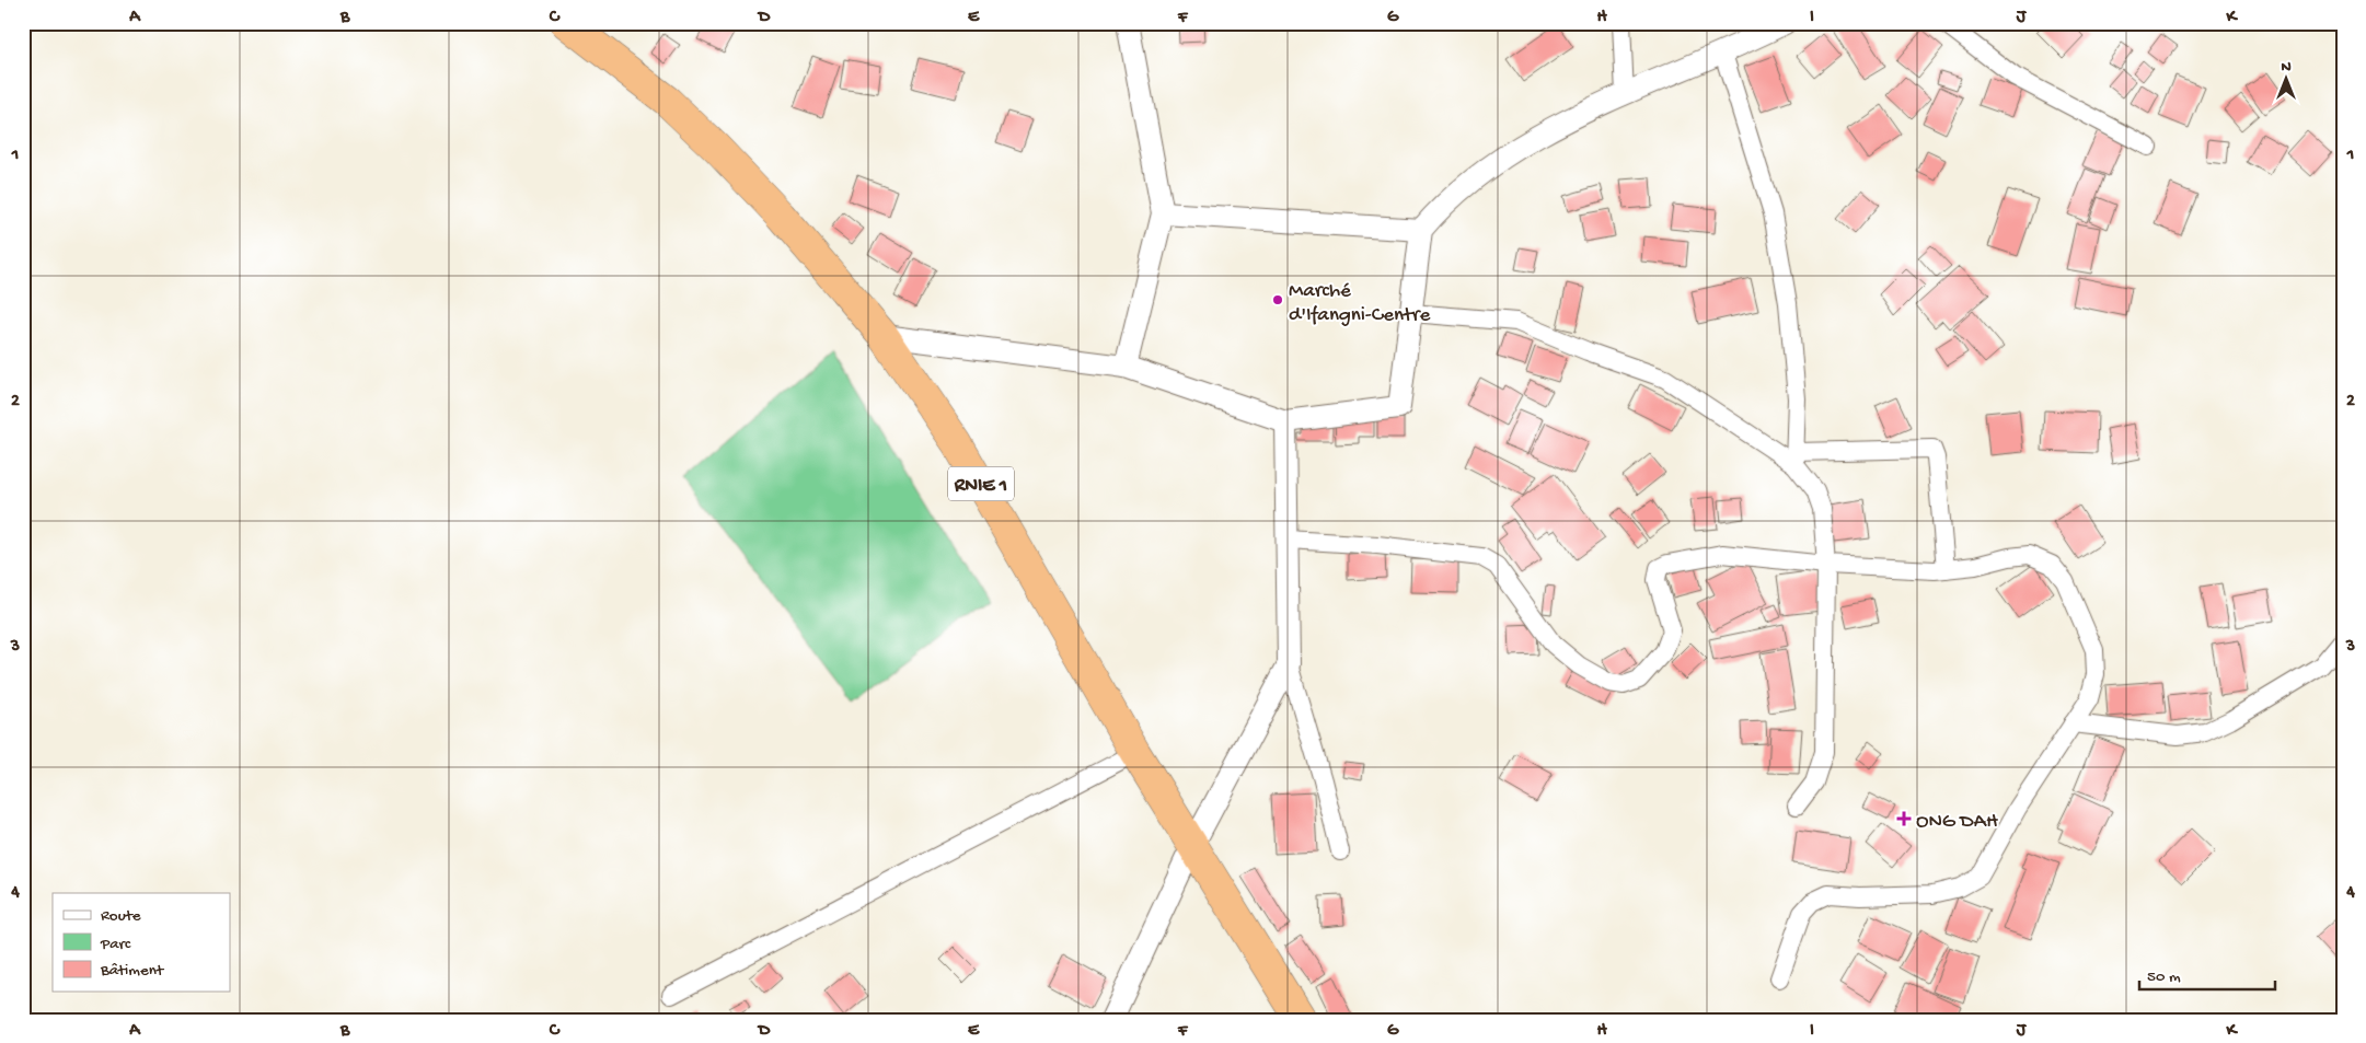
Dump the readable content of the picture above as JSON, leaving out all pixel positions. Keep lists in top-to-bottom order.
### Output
{
  "streets": {
    "highway": ["RNIE 1"]
  },
  "places": {
    "other": ["Marché d'Ifangni-Centre"],
    "health": ["ONG DAH"]
  },
  "legend": ["Route", "Parc", "Bâtiment"],
  "scale_bar": "50 m",
  "north": "top",
  "grid": {
    "columns": [
      "A",
      "B",
      "C",
      "D",
      "E",
      "F",
      "G",
      "H",
      "I",
      "J",
      "K"
    ],
    "rows": [
      "1",
      "2",
      "3",
      "4"
    ]
  }
}
